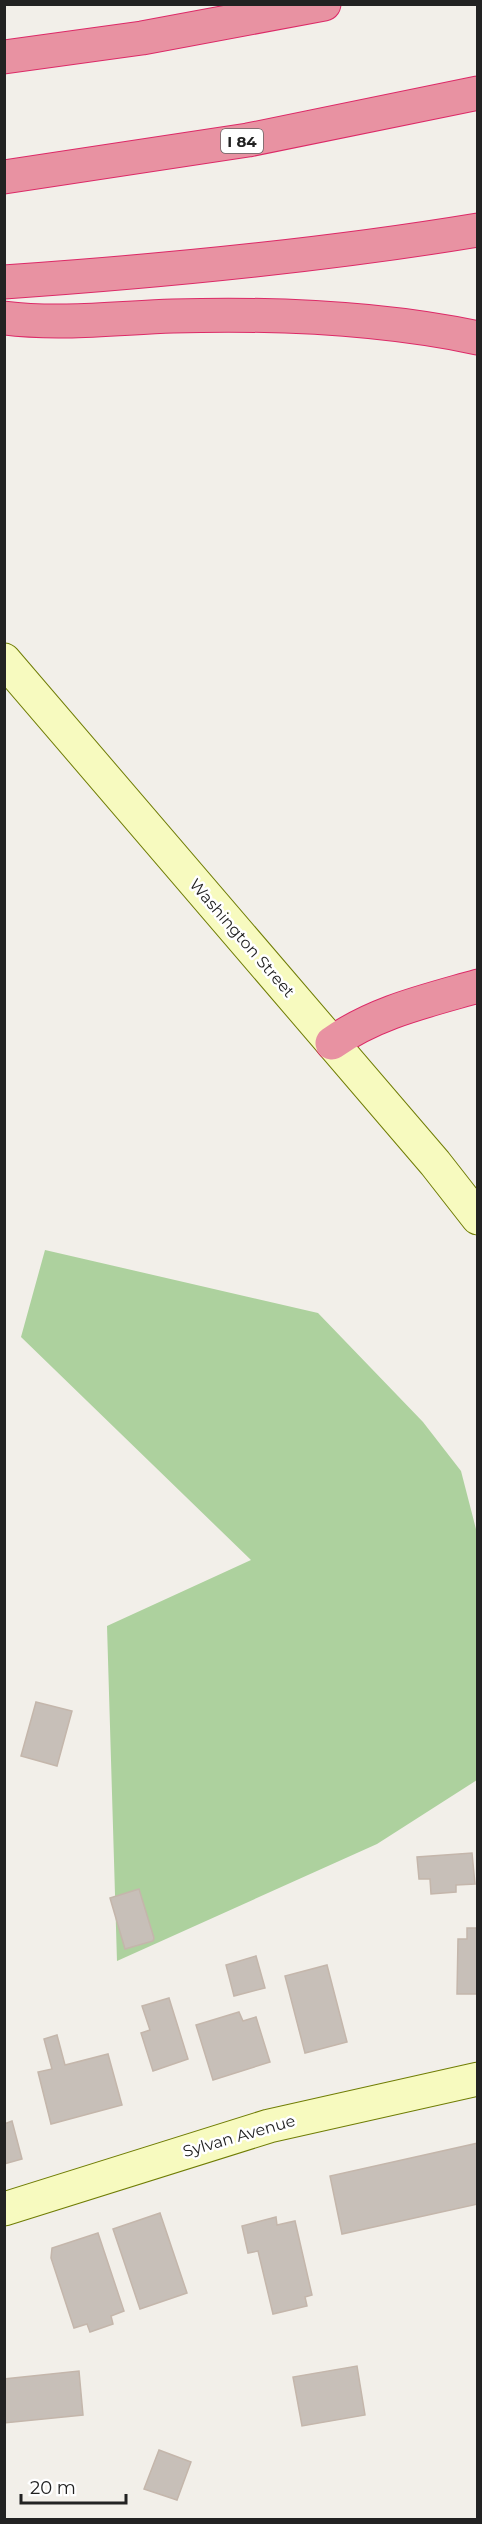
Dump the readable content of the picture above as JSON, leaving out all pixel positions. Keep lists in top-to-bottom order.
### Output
{
  "streets": {
    "highway": ["I 84"],
    "main road": ["Washington Street", "Sylvan Avenue"]
  },
  "scale_bar": "20 m"
}
